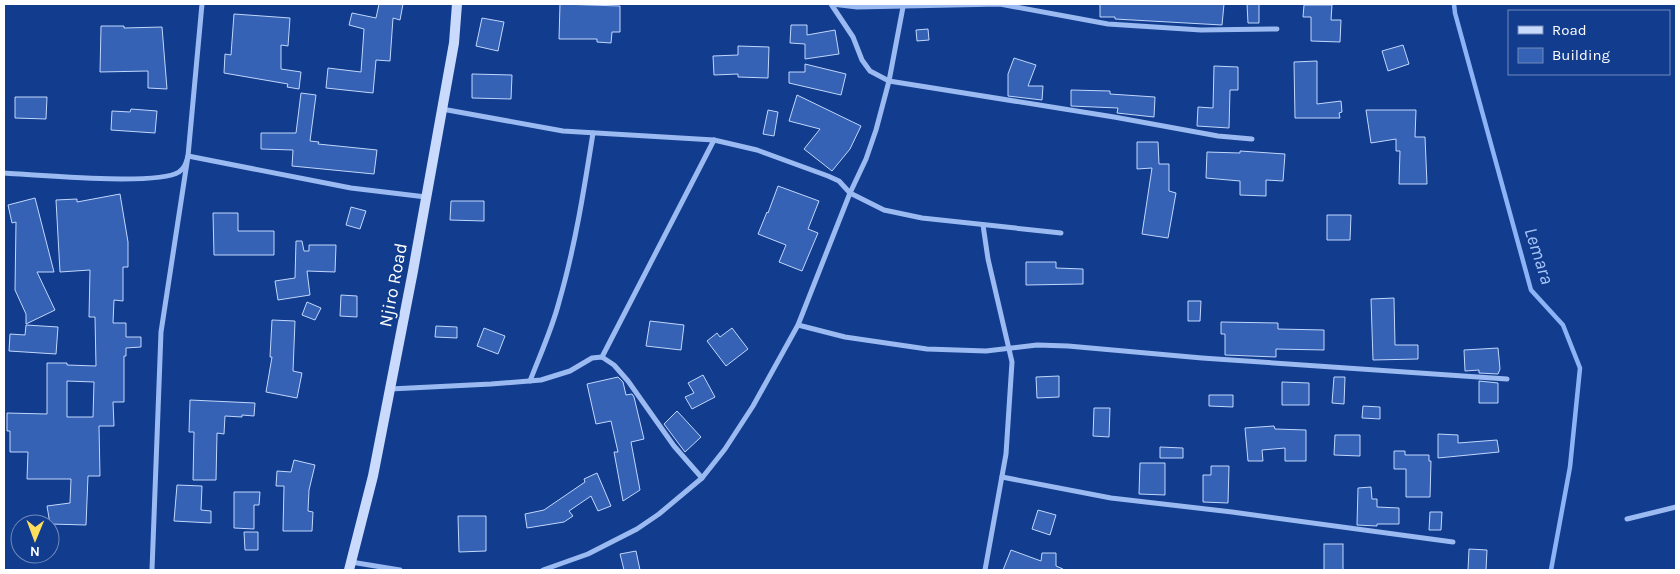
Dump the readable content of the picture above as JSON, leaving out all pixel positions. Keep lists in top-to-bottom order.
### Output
{
  "streets": {
    "street": ["Njiro Road"]
  },
  "water": ["Lemara"],
  "legend": ["Road", "Building"],
  "north": "bottom"
}
